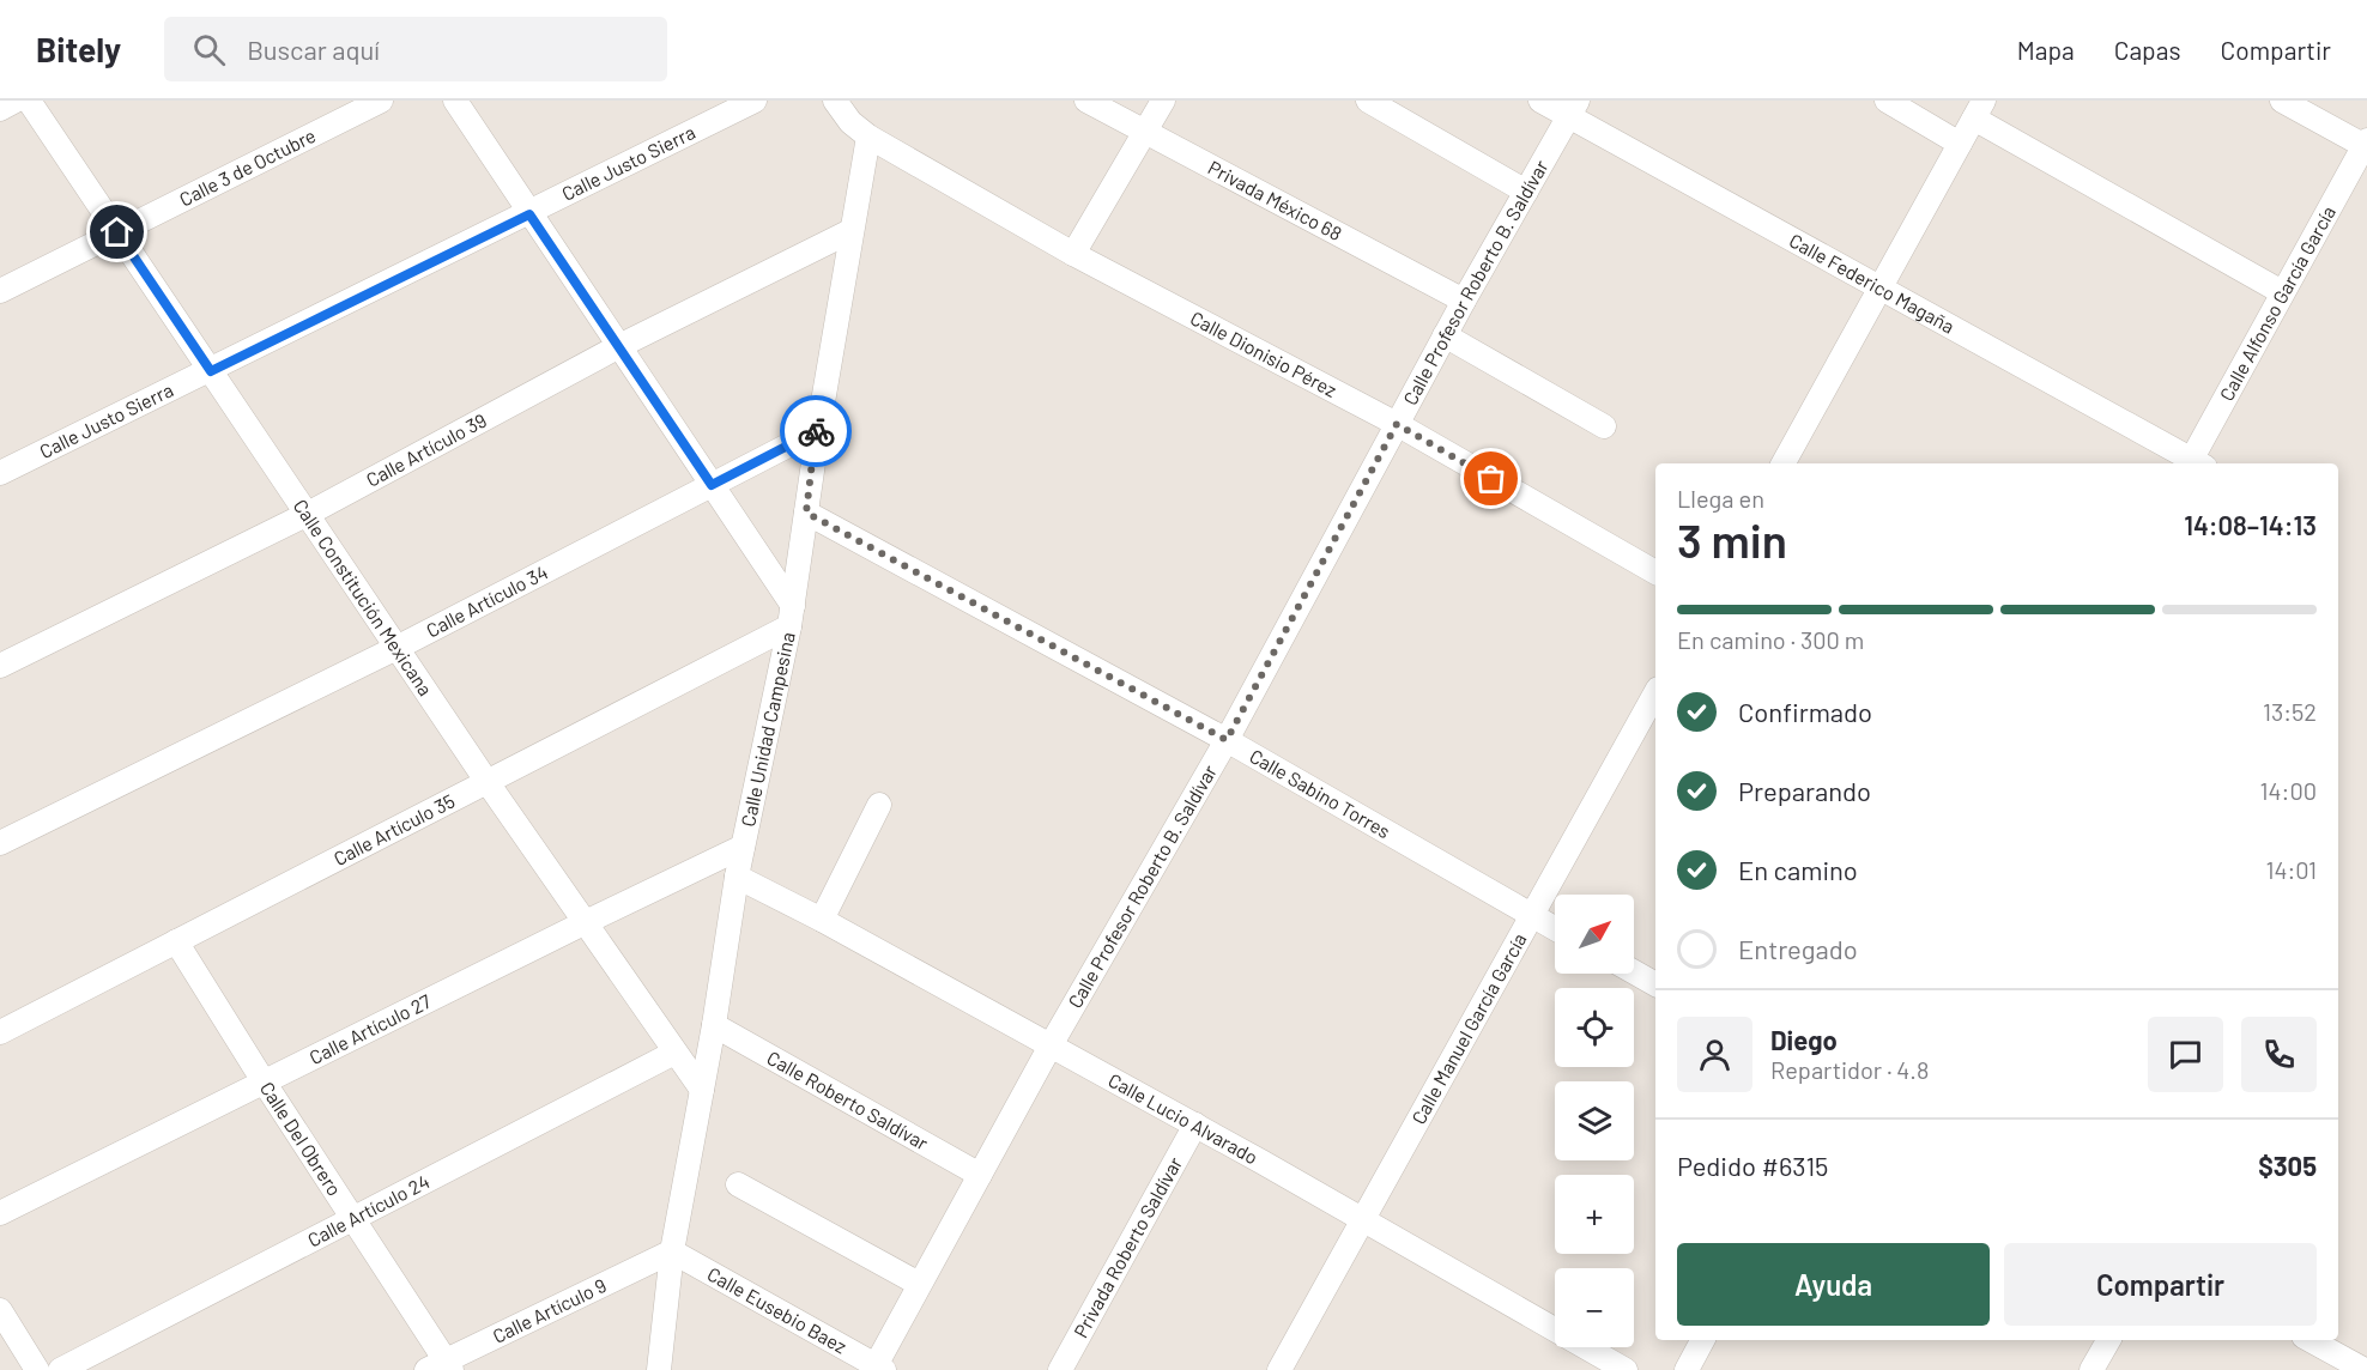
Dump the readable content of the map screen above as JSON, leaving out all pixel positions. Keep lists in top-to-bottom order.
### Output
{
  "streets": {
    "street": [
      "Calle Justo Sierra",
      "Calle 3 de Octubre",
      "Privada México 68",
      "Calle Profesor Roberto B. Saldívar",
      "Calle Federico Magaña",
      "Calle Alfonso García García",
      "Calle Dionisio Pérez",
      "Calle Artículo 39",
      "Calle Constitución Mexicana",
      "Calle Artículo 34",
      "Calle Unidad Campesina",
      "Calle Sabino Torres",
      "Calle Artículo 35",
      "Calle Artículo 27",
      "Calle Manuel García García",
      "Calle Roberto Saldívar",
      "Calle Lucio Alvarado",
      "Calle Del Obrero",
      "Calle Artículo 24",
      "Privada Roberto Saldívar",
      "Calle Artículo 9",
      "Calle Eusebio Baez"
    ]
  },
  "crossings": [
    ["Calle Justo Sierra", "Calle Constitución Mexicana"],
    ["Calle 3 de Octubre", "Calle Constitución Mexicana"],
    ["Privada México 68", "Calle Profesor Roberto B. Saldívar"],
    ["Calle Profesor Roberto B. Saldívar", "Calle Federico Magaña"],
    ["Calle Profesor Roberto B. Saldívar", "Calle Dionisio Pérez"],
    ["Calle Profesor Roberto B. Saldívar", "Calle Sabino Torres"],
    ["Calle Profesor Roberto B. Saldívar", "Calle Roberto Saldívar"],
    ["Calle Profesor Roberto B. Saldívar", "Calle Lucio Alvarado"],
    ["Calle Profesor Roberto B. Saldívar", "Calle Eusebio Baez"],
    ["Calle Dionisio Pérez", "Calle Unidad Campesina"],
    ["Calle Artículo 39", "Calle Constitución Mexicana"],
    ["Calle Artículo 39", "Calle Unidad Campesina"],
    ["Calle Constitución Mexicana", "Calle Artículo 34"],
    ["Calle Constitución Mexicana", "Calle Unidad Campesina"],
    ["Calle Constitución Mexicana", "Calle Artículo 35"],
    ["Calle Constitución Mexicana", "Calle Artículo 27"],
    ["Calle Constitución Mexicana", "Calle Artículo 24"],
    ["Calle Artículo 34", "Calle Unidad Campesina"],
    ["Calle Unidad Campesina", "Calle Sabino Torres"],
    ["Calle Unidad Campesina", "Calle Artículo 35"],
    ["Calle Unidad Campesina", "Calle Artículo 27"],
    ["Calle Unidad Campesina", "Calle Roberto Saldívar"],
    ["Calle Unidad Campesina", "Calle Lucio Alvarado"],
    ["Calle Unidad Campesina", "Calle Artículo 9"],
    ["Calle Unidad Campesina", "Calle Eusebio Baez"],
    ["Calle Sabino Torres", "Calle Manuel García García"],
    ["Calle Artículo 35", "Calle Del Obrero"],
    ["Calle Artículo 27", "Calle Del Obrero"],
    ["Calle Manuel García García", "Calle Lucio Alvarado"],
    ["Calle Lucio Alvarado", "Privada Roberto Saldívar"],
    ["Calle Del Obrero", "Calle Artículo 24"],
    ["Calle Del Obrero", "Calle Artículo 9"],
    ["Calle Artículo 9", "Calle Eusebio Baez"]
  ],
  "north": "top right",
  "page": {
    "header": "Bitely",
    "search": "Buscar aquí",
    "nav": ["Mapa", "Capas", "Compartir"],
    "heading": ["3 min", "Llega en", "14:08–14:13"],
    "panel": [
      "Diego",
      "Repartidor · 4.8",
      "Pedido #6315",
      "$305"
    ],
    "bar": "En camino · 300 m",
    "list": [
      ["Confirmado", "13:52"],
      ["Preparando", "14:00"],
      ["En camino", "14:01"],
      "Entregado"
    ],
    "map_buttons": ["+", "−"],
    "buttons": ["Ayuda", "Compartir"]
  }
}
